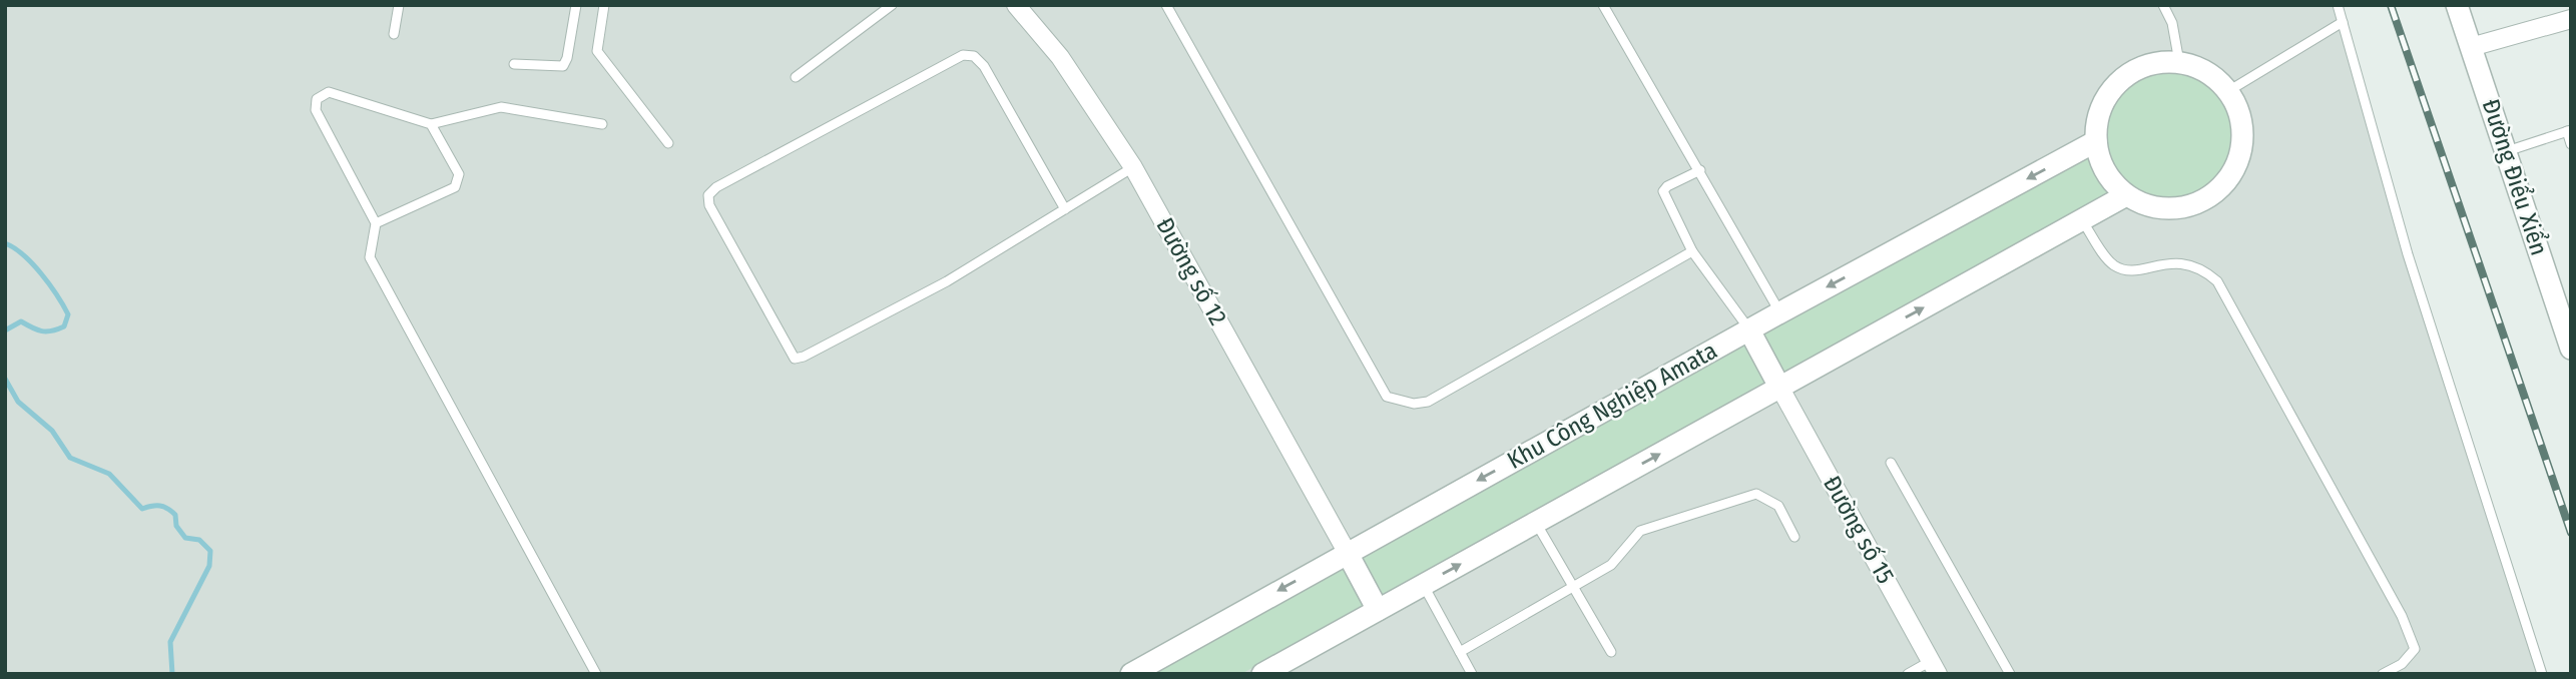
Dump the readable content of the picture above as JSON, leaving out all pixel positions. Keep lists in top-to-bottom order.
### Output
{
  "streets": {
    "street": [
      "Đường Điểu Xiển",
      "Đường số 12",
      "Khu Công Nghiệp Amata",
      "Đường số 15"
    ]
  },
  "crossings": [
    ["Đường số 12", "Khu Công Nghiệp Amata"]
  ]
}
